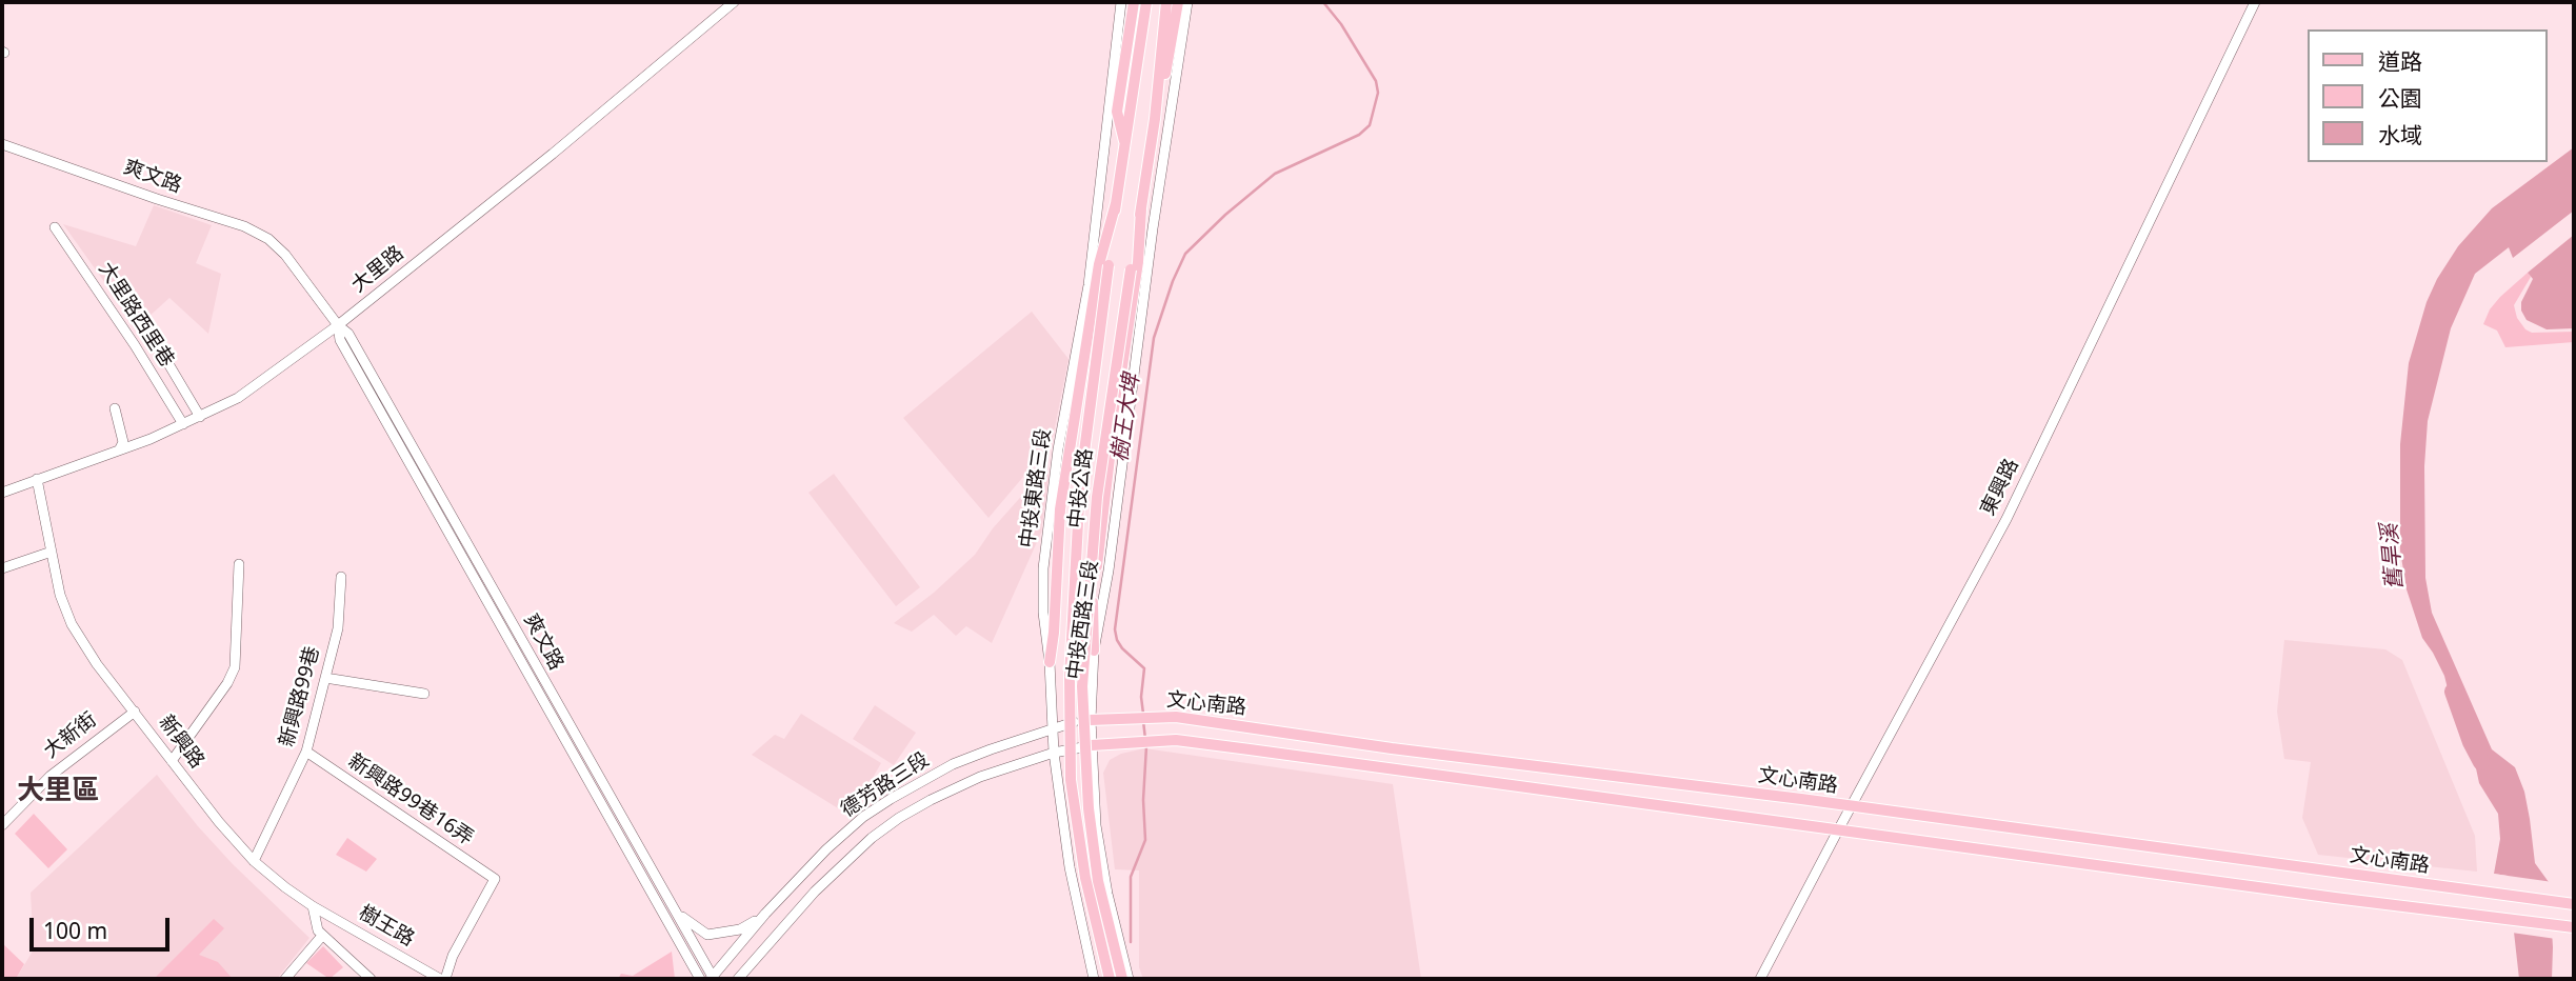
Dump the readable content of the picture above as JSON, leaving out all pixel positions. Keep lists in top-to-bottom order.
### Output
{
  "streets": {
    "main road": ["中投公路", "文心南路"],
    "street": [
      "爽文路",
      "大里路",
      "大里路西里巷",
      "東興路",
      "中投東路三段",
      "中投西路三段",
      "新興路99巷",
      "大新街",
      "新興路",
      "德芳路三段",
      "新興路99巷16弄",
      "樹王路"
    ]
  },
  "crossings": [
    ["爽文路", "大里路"],
    ["爽文路", "德芳路三段"],
    ["大里路", "大里路西里巷"],
    ["大里路", "新興路"],
    ["東興路", "文心南路"],
    ["中投東路三段", "德芳路三段"],
    ["中投西路三段", "文心南路"],
    ["中投西路三段", "德芳路三段"],
    ["新興路99巷", "新興路"],
    ["新興路99巷", "新興路99巷16弄"],
    ["文心南路", "德芳路三段"],
    ["大新街", "新興路"],
    ["新興路", "樹王路"],
    ["新興路99巷16弄", "樹王路"]
  ],
  "districts": ["大里區"],
  "water": ["樹王大埤", "舊旱溪"],
  "legend": ["道路", "公園", "水域"],
  "scale_bar": "100 m"
}
